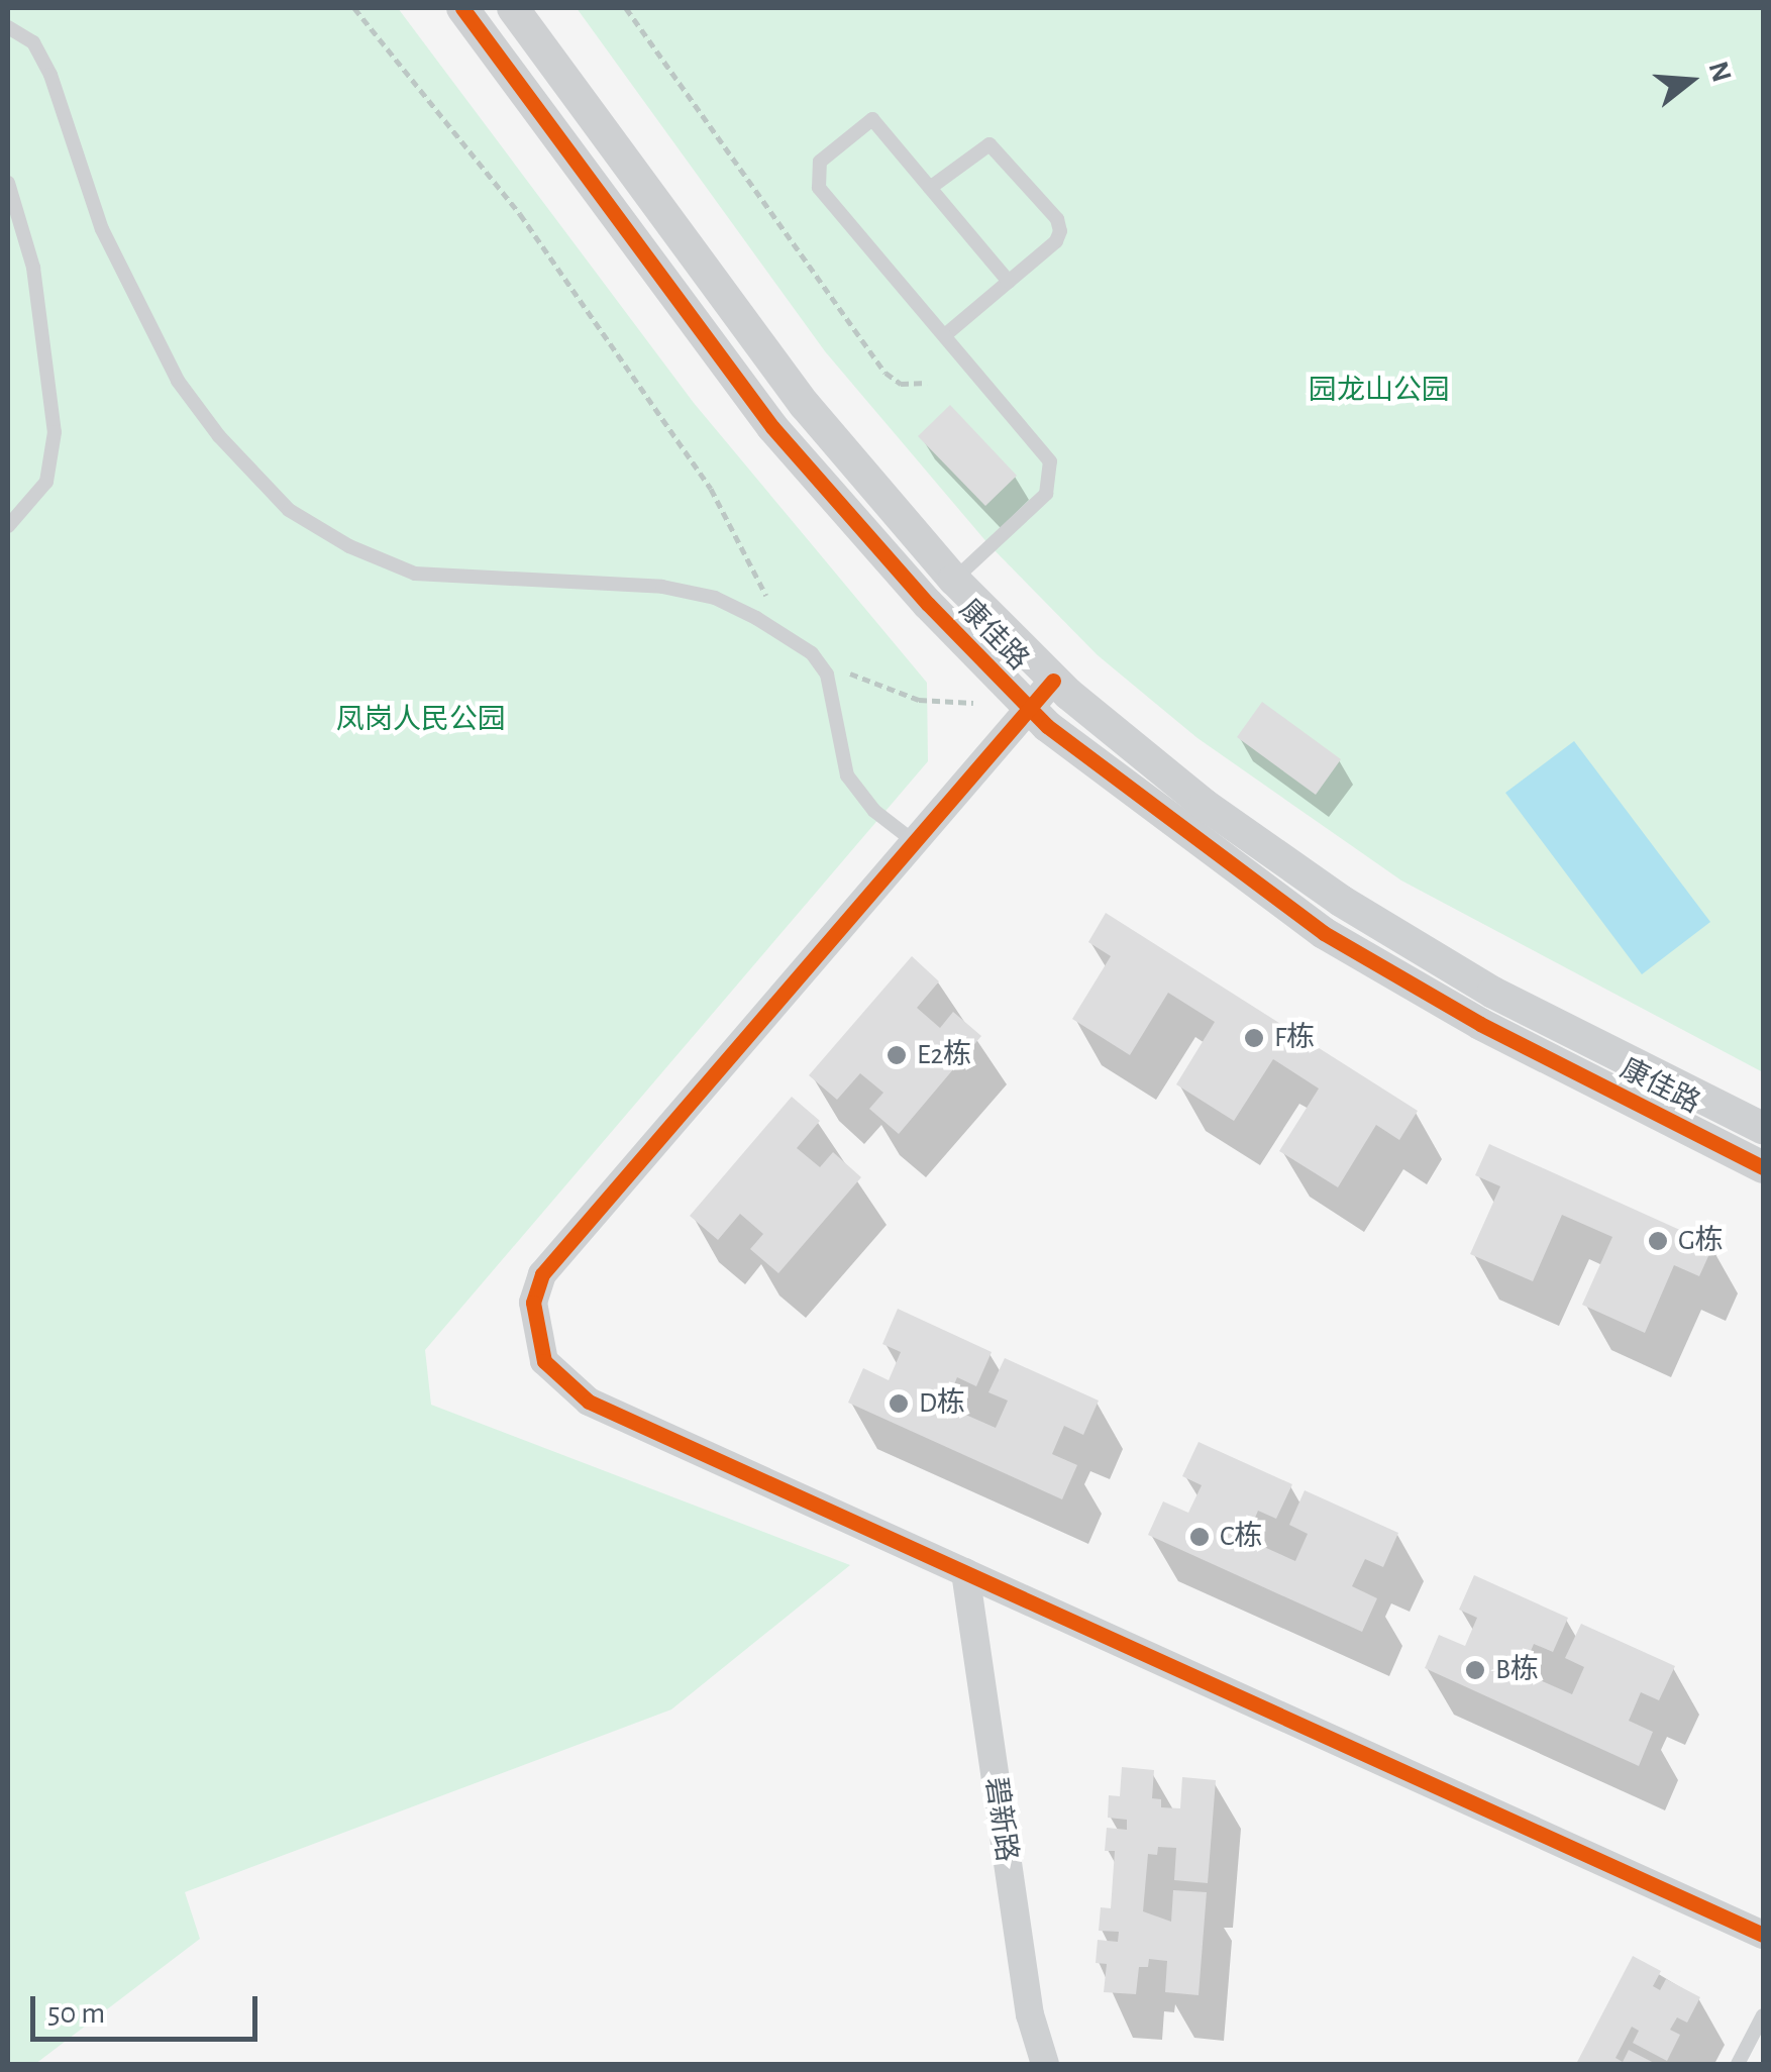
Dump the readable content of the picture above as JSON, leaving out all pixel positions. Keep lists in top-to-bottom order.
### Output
{
  "streets": {
    "street": ["康佳路", "碧新路"]
  },
  "parks": ["园龙山公园", "凤岗人民公园"],
  "places": [
    "F栋",
    "E2栋",
    "G栋",
    "D栋",
    "C栋",
    "B栋"
  ],
  "scale_bar": "50 m",
  "north": "right"
}
